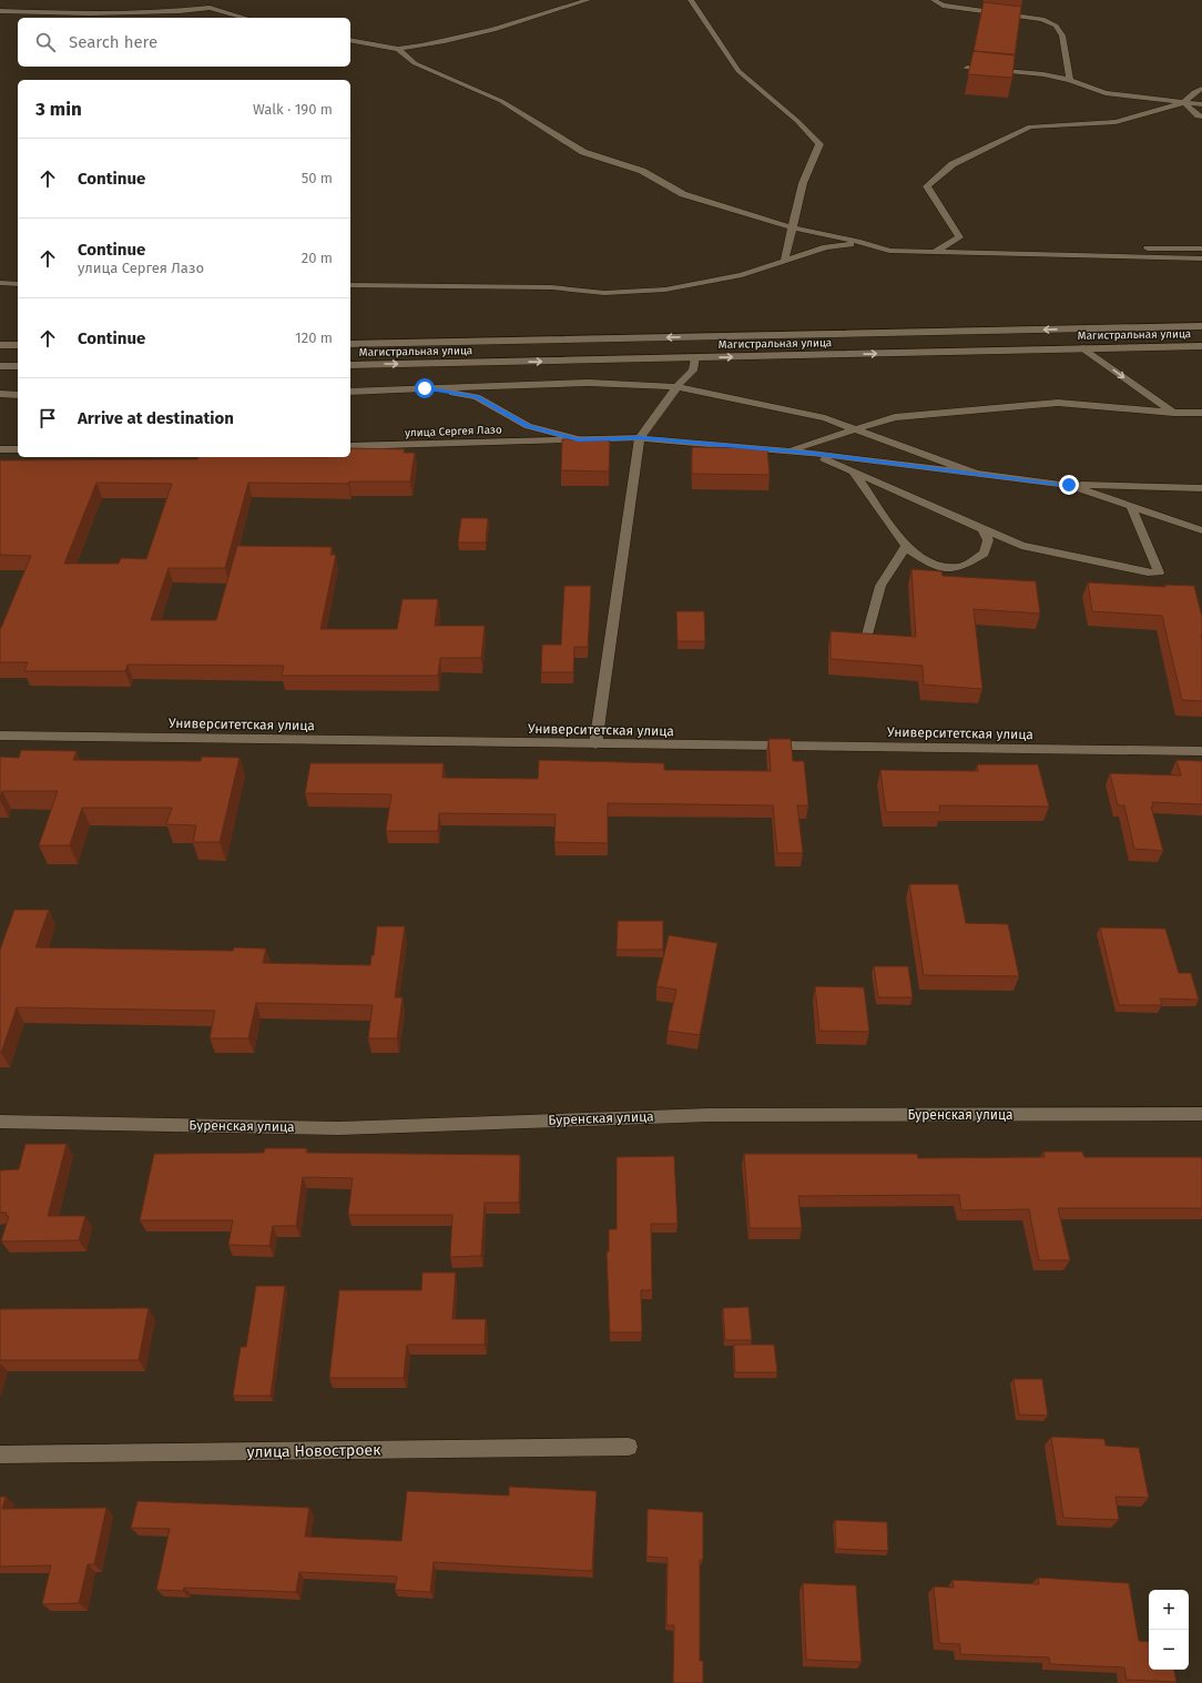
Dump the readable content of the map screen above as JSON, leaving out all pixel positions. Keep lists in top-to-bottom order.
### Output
{
  "streets": {
    "street": [
      "Магистральная улица",
      "улица Сергея Лазо",
      "Университетская улица",
      "Буренская улица",
      "улица Новостроек"
    ]
  },
  "page": {
    "search": "Search here",
    "heading": ["3 min", "Walk · 190 m"],
    "list": [
      ["Continue", "50 m"],
      ["Continue", "улица Сергея Лазо", "20 m"],
      ["Continue", "120 m"],
      "Arrive at destination"
    ],
    "map_buttons": ["+", "−"]
  }
}
